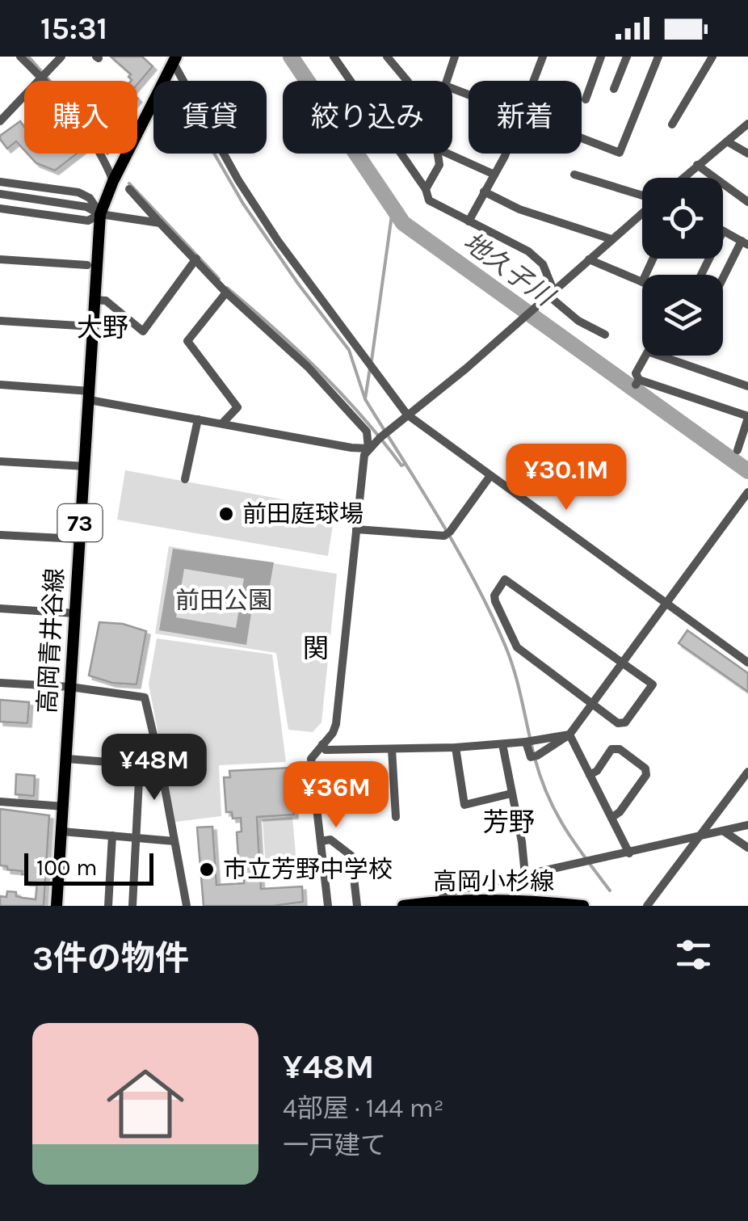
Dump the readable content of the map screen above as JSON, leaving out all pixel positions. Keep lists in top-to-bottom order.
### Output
{
  "streets": {
    "main road": ["73", "高岡青井谷線", "高岡小杉線"]
  },
  "districts": ["大野", "関", "芳野"],
  "water": ["地久子川"],
  "parks": ["前田公園"],
  "places": ["前田庭球場", "市立芳野中学校"],
  "scale_bar": "100 m",
  "page": {
    "status": "15:31",
    "chip": [
      "購入",
      "賃貸",
      "絞り込み",
      "新着"
    ],
    "price": ["¥30.1M", "¥48M", "¥36M"],
    "scale": "100 m",
    "heading": "3件の物件",
    "list": [
      {
        "name": "¥48M",
        "note": "4部屋 · 144 m² · 一戸建て"
      }
    ]
  }
}
